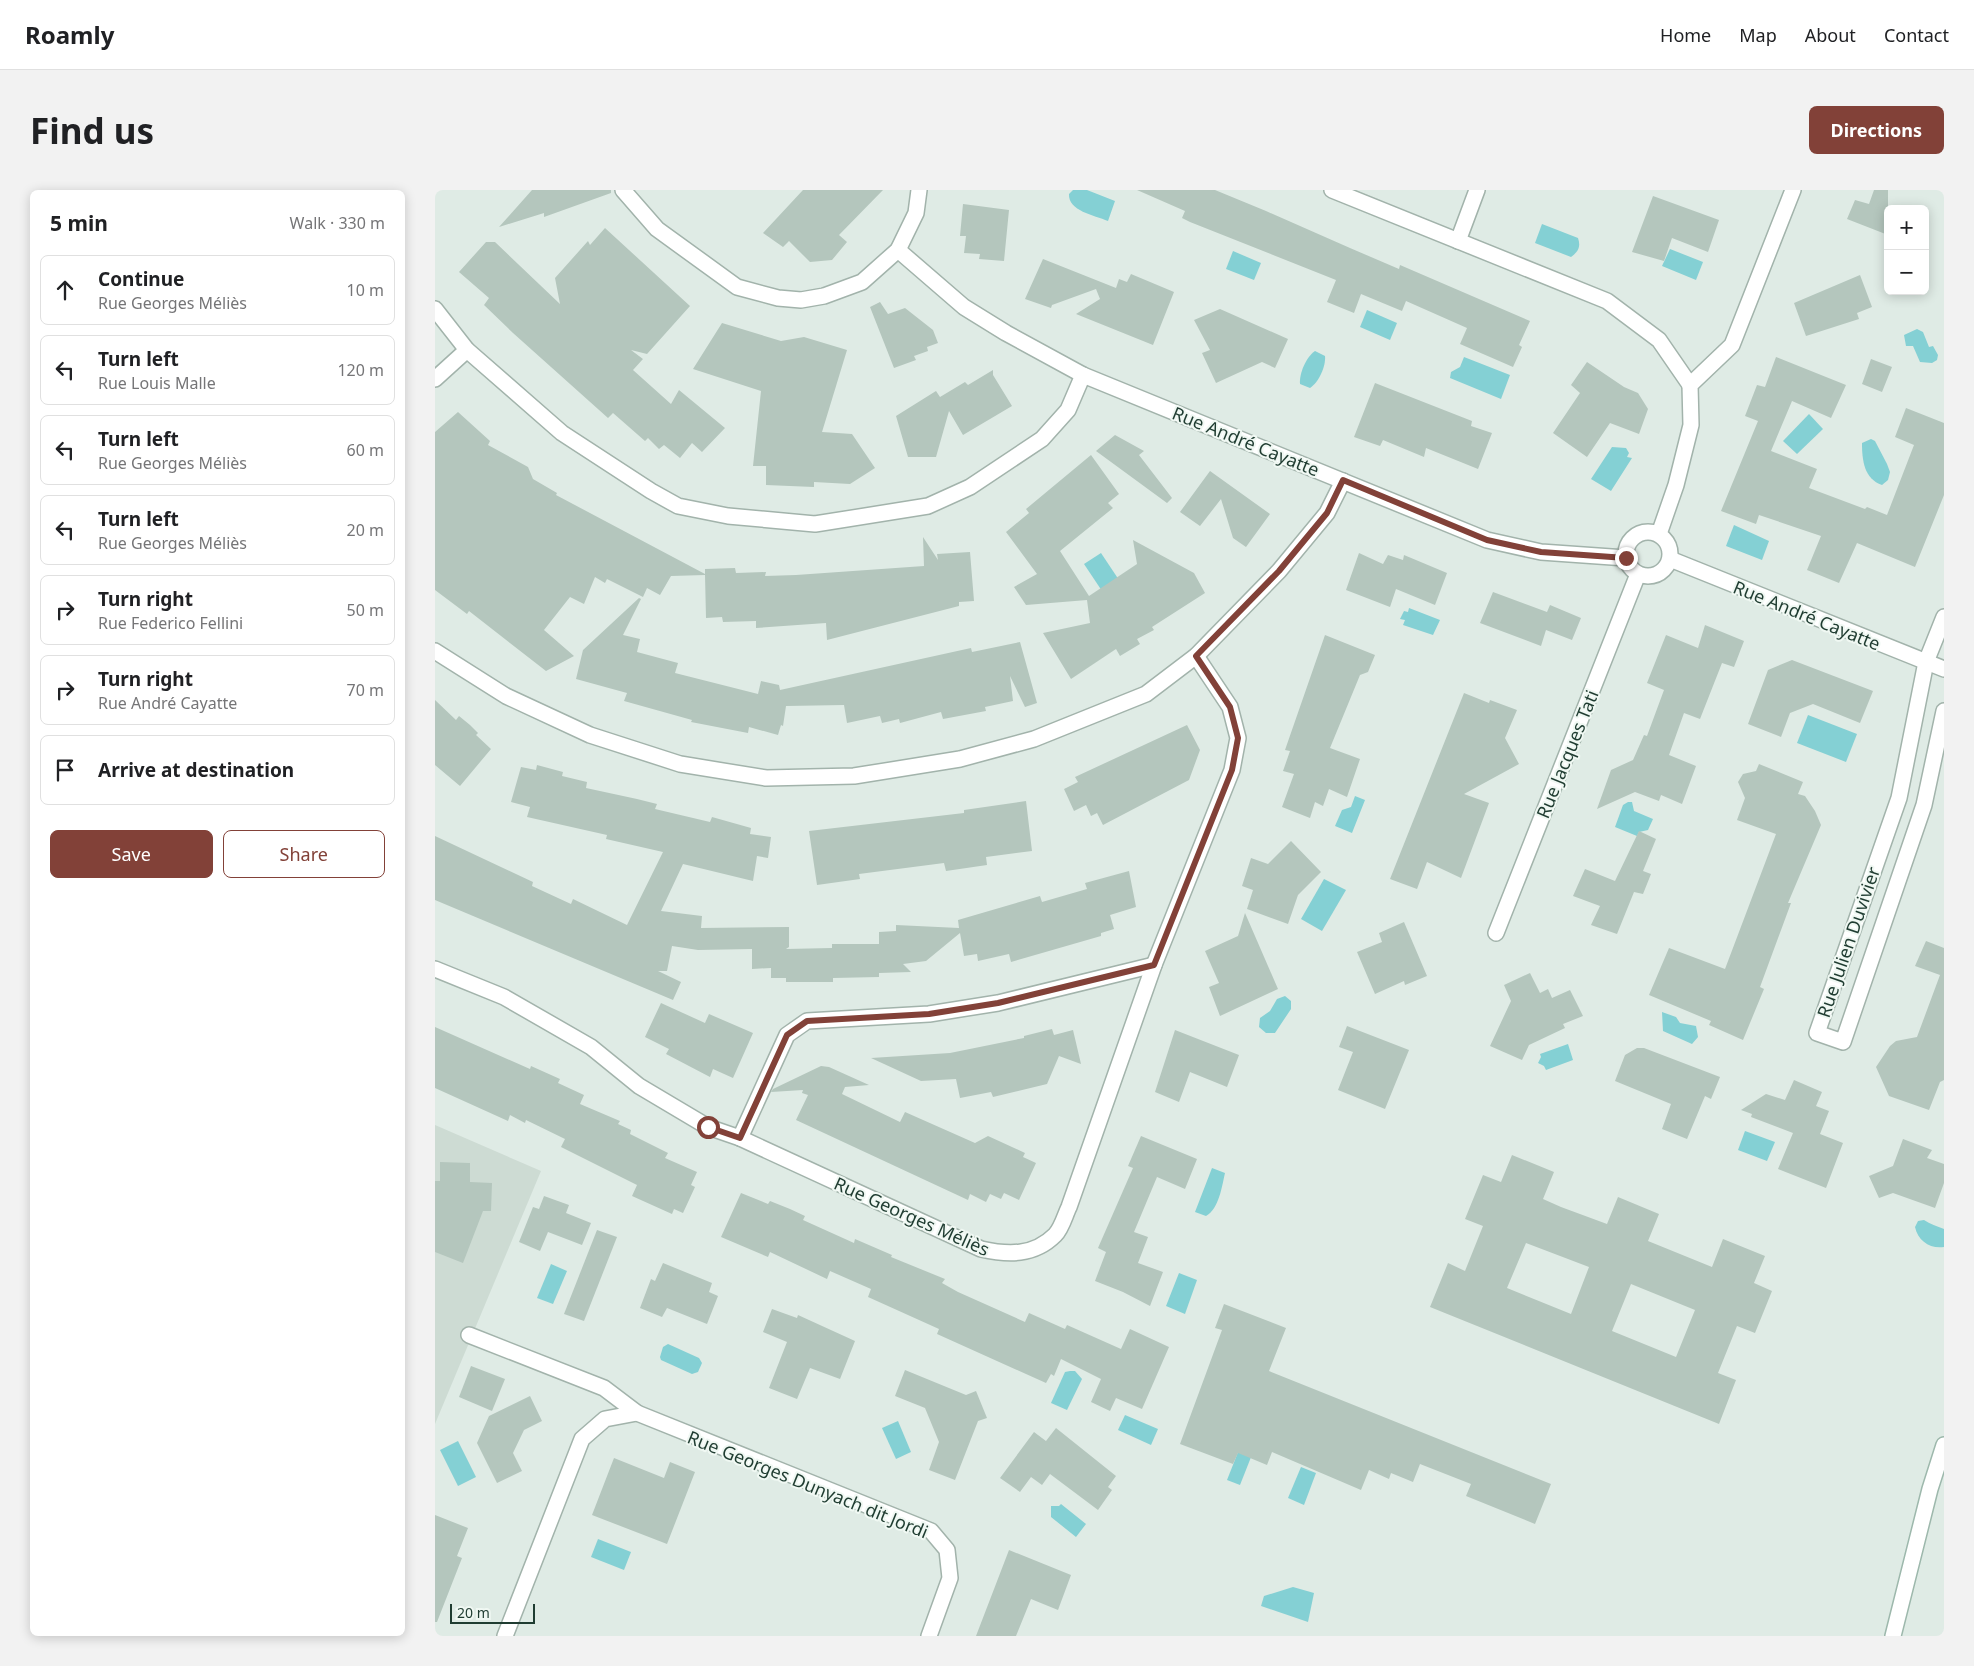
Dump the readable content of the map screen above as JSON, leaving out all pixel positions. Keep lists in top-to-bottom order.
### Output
{
  "streets": {
    "street": [
      "Rue André Cayatte",
      "Rue Jacques Tati",
      "Rue Julien Duvivier",
      "Rue Georges Méliès",
      "Rue Georges Dunyach dit Jordi"
    ]
  },
  "crossings": [
    ["Rue André Cayatte", "Rue Jacques Tati"],
    ["Rue André Cayatte", "Rue Julien Duvivier"]
  ],
  "scale_bar": "20 m",
  "page": {
    "header": "Roamly",
    "nav": [
      "Home",
      "Map",
      "About",
      "Contact"
    ],
    "buttons": [
      "Directions",
      ["Save", "Share"]
    ],
    "title": "Find us",
    "heading": ["5 min", "Walk · 330 m"],
    "map_buttons": ["+", "−"],
    "list": [
      ["Continue", "Rue Georges Méliès", "10 m"],
      ["Turn left", "Rue Louis Malle", "120 m"],
      ["Turn left", "Rue Georges Méliès", "60 m"],
      ["Turn left", "Rue Georges Méliès", "20 m"],
      ["Turn right", "Rue Federico Fellini", "50 m"],
      ["Turn right", "Rue André Cayatte", "70 m"],
      "Arrive at destination"
    ],
    "scale": "20 m"
  }
}
